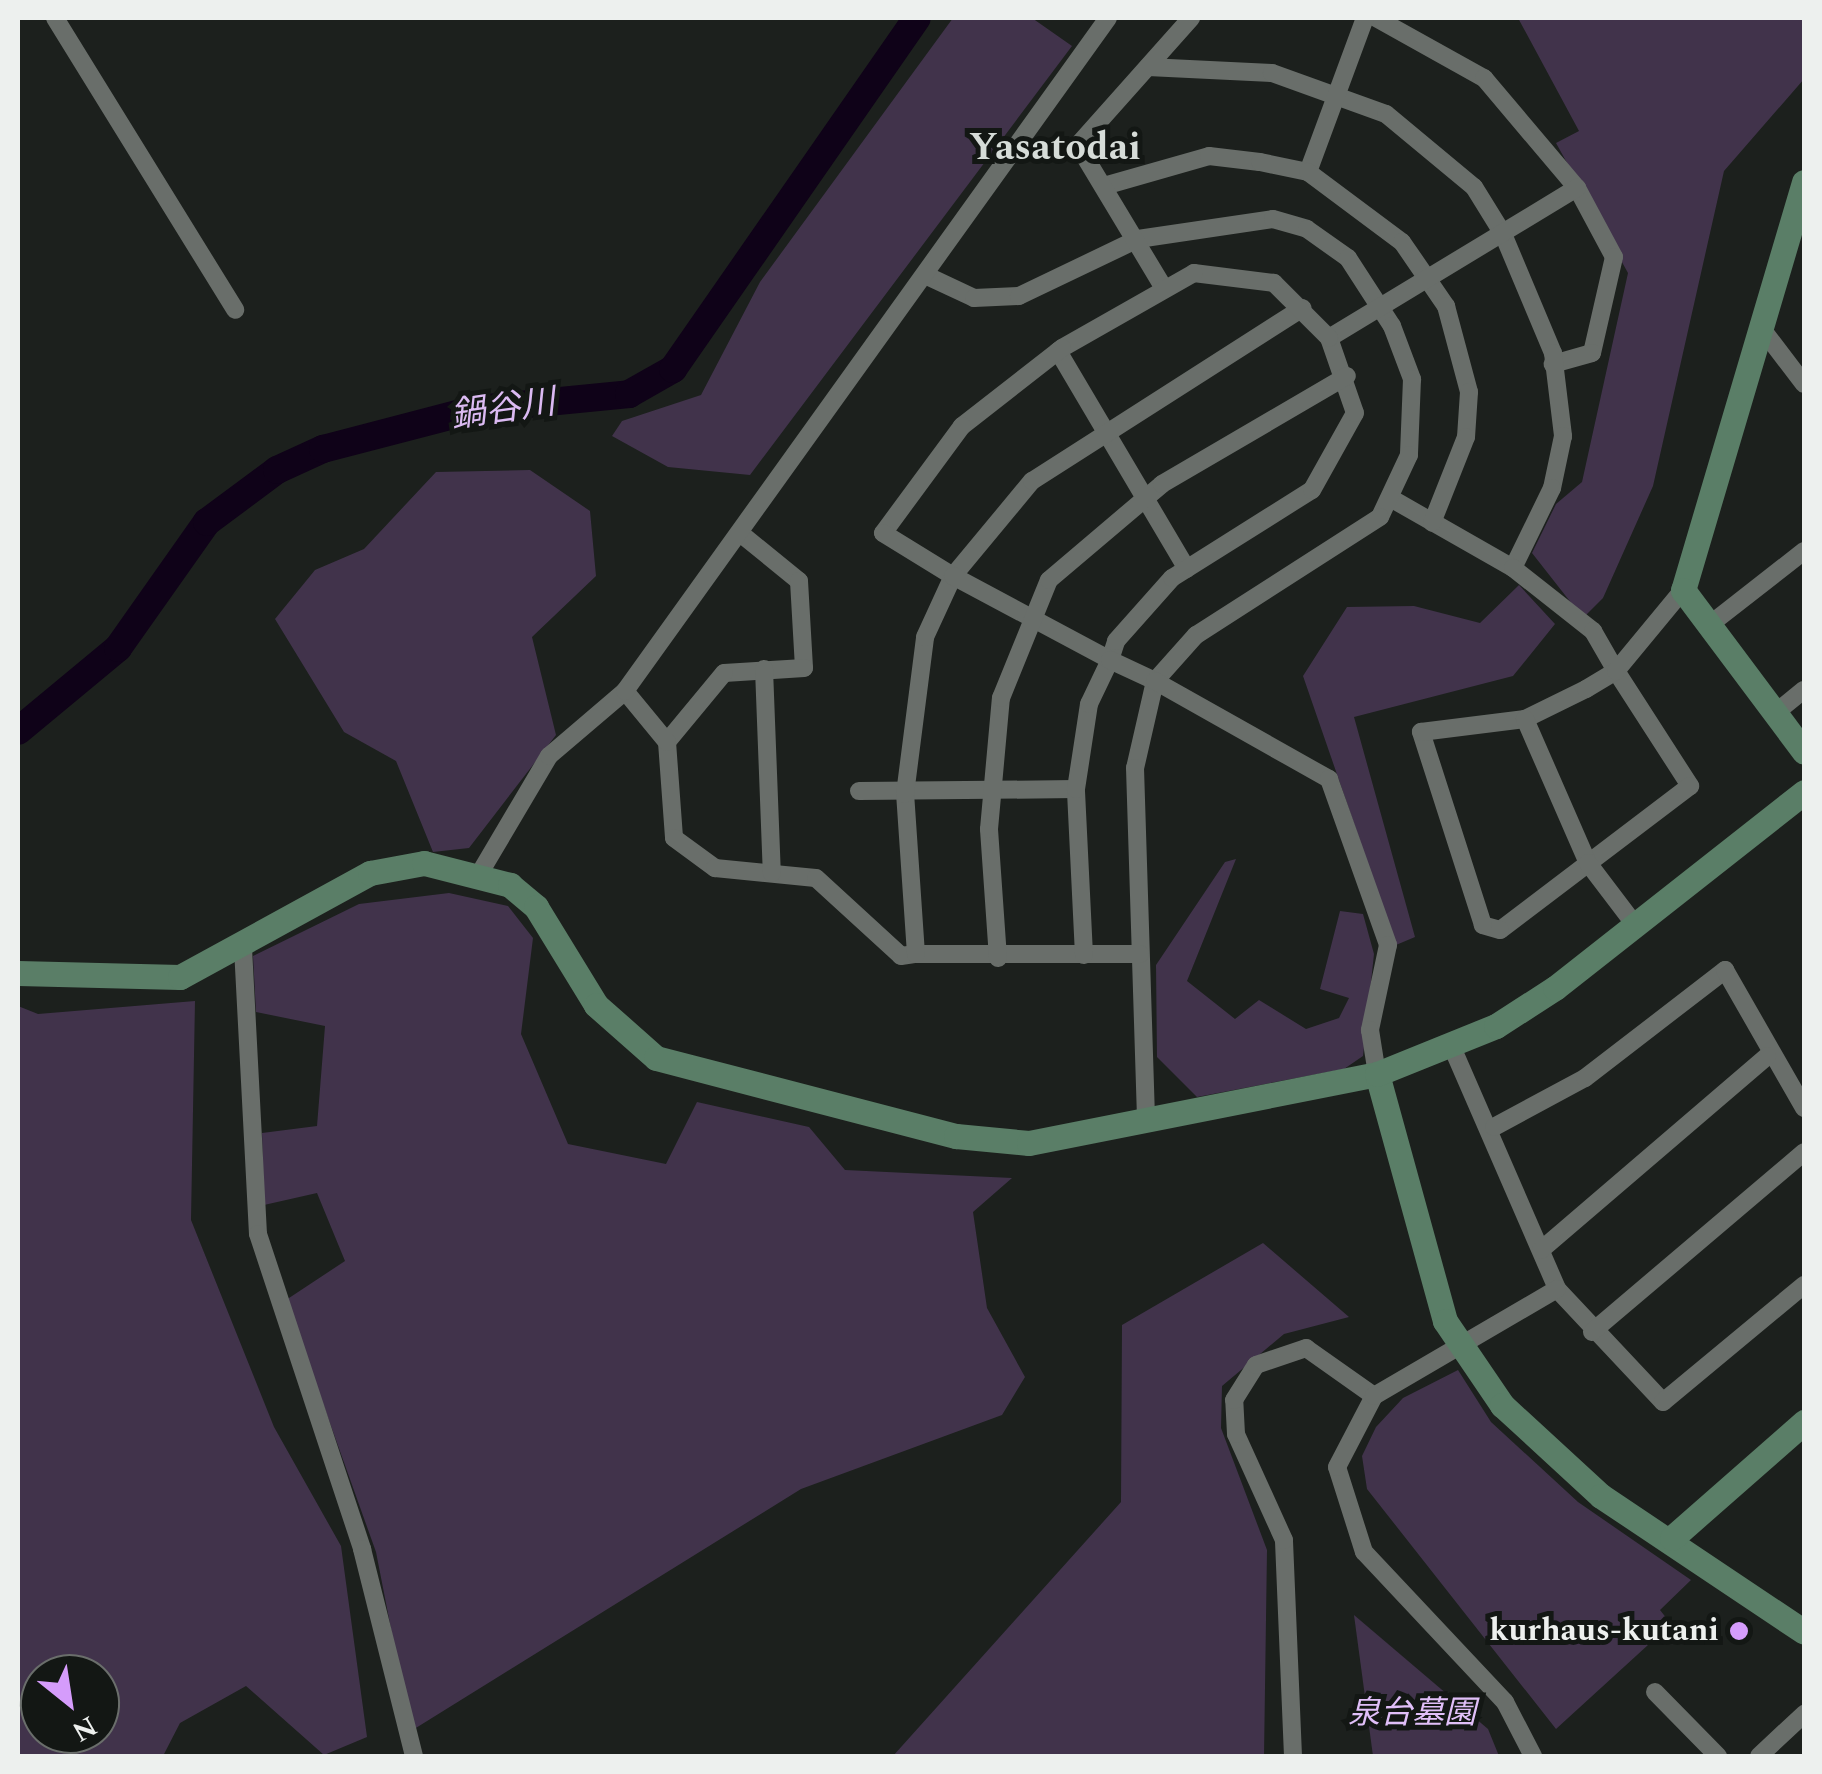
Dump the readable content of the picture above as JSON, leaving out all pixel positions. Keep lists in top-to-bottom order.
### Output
{
  "districts": ["Yasatodai"],
  "water": ["鍋谷川"],
  "parks": ["泉台墓園"],
  "places": ["kurhaus-kutani"],
  "north": "bottom right"
}
